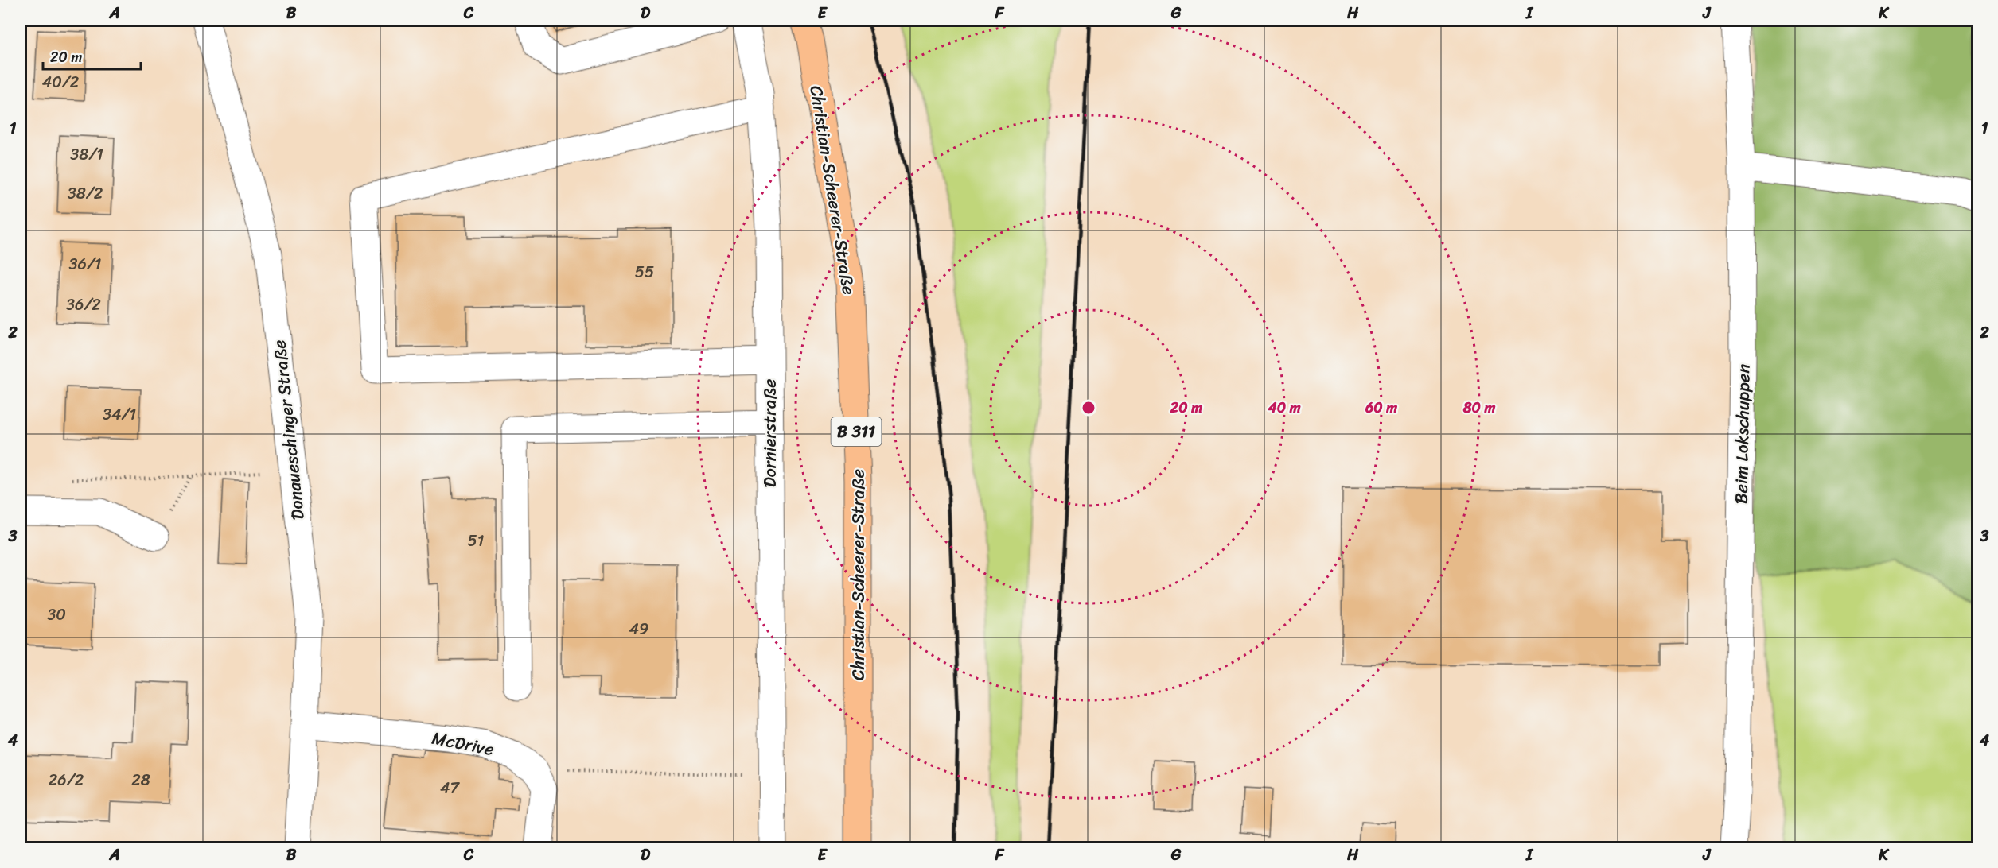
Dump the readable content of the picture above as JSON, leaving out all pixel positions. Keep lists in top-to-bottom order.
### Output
{
  "streets": {
    "main road": ["Christian-Scheerer-Straße", "B 311"],
    "street": [
      "Donaueschinger Straße",
      "Dornierstraße",
      "Beim Lokschuppen",
      "McDrive"
    ]
  },
  "crossings": [
    ["Donaueschinger Straße", "McDrive"]
  ],
  "house_numbers": [
    "40/2",
    "38/1",
    "38/2",
    "36/1",
    "55",
    "36/2",
    "34/1",
    "51",
    "30",
    "49",
    "26/2",
    "28",
    "47"
  ],
  "scale_bar": "20 m",
  "grid": {
    "columns": [
      "A",
      "B",
      "C",
      "D",
      "E",
      "F",
      "G",
      "H",
      "I",
      "J",
      "K"
    ],
    "rows": [
      "1",
      "2",
      "3",
      "4"
    ]
  },
  "rings": [
    "20 m",
    "40 m",
    "60 m",
    "80 m"
  ]
}
